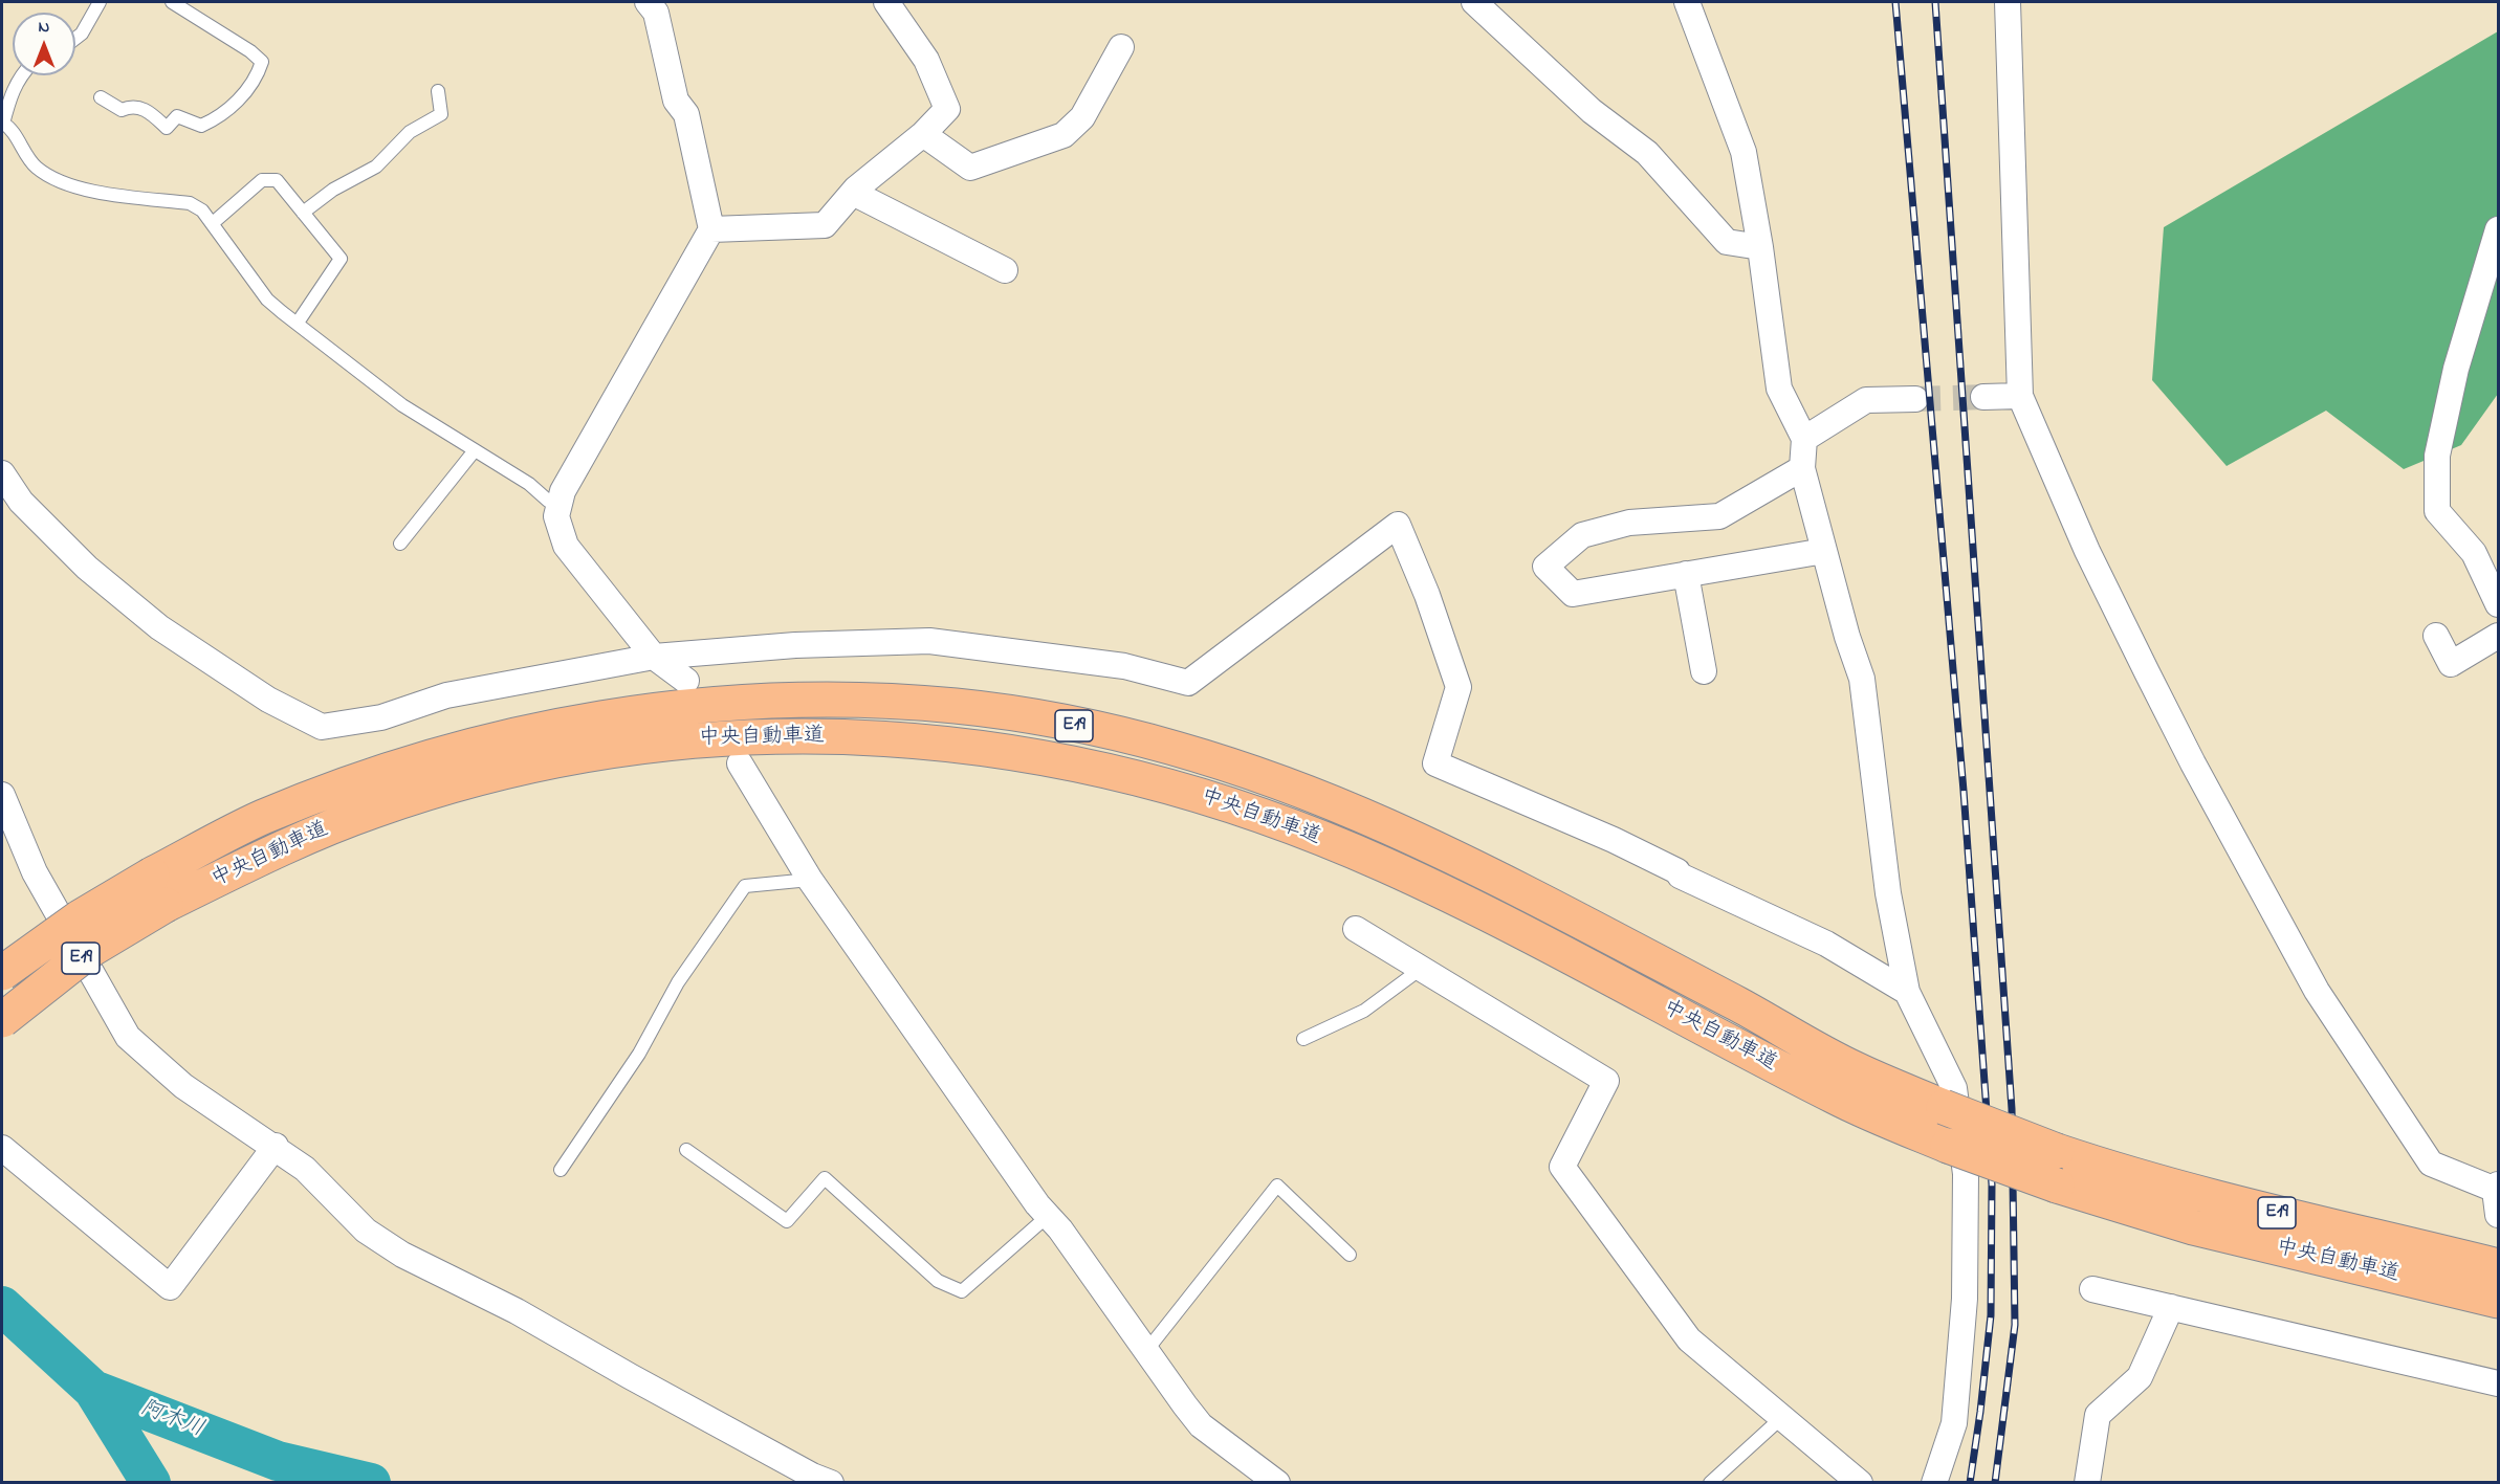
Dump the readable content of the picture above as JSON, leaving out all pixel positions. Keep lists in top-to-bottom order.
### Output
{
  "streets": {
    "highway": ["E19", "中央自動車道"]
  },
  "water": ["阿木川"],
  "north": "top"
}
